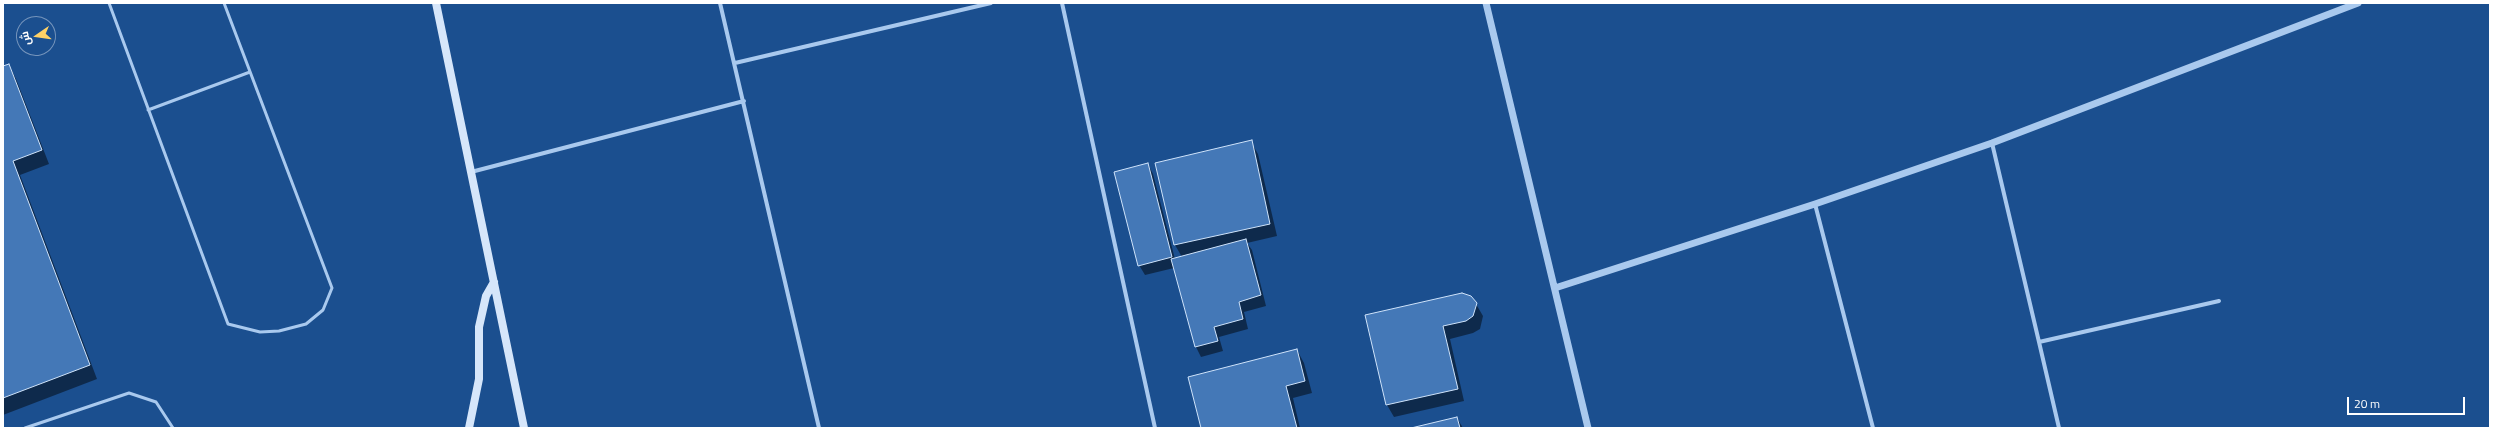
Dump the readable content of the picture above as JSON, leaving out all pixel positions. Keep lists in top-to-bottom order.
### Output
{
  "scale_bar": "20 m",
  "north": "left"
}
